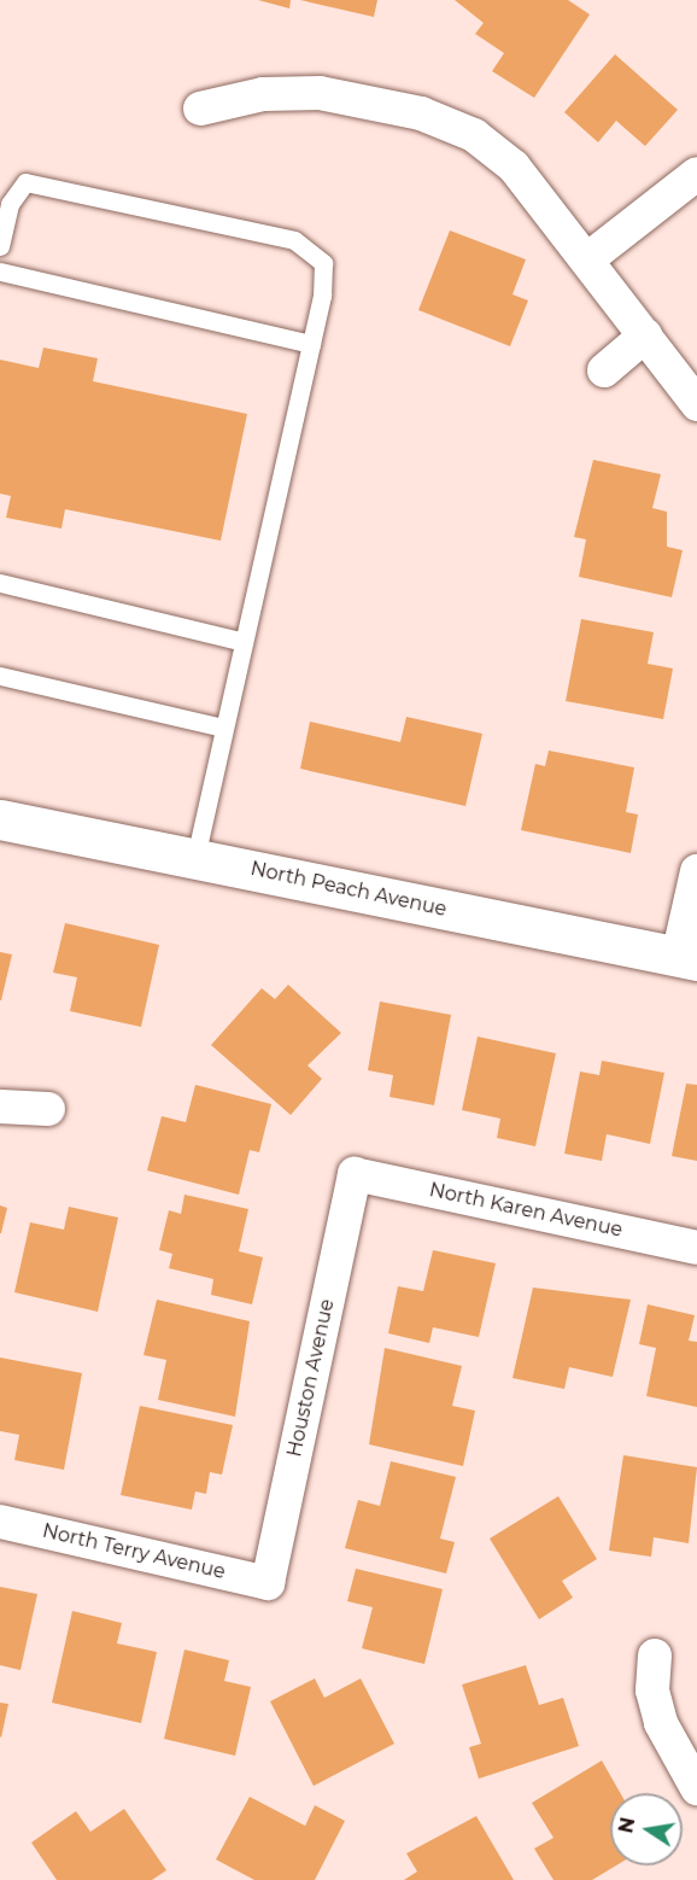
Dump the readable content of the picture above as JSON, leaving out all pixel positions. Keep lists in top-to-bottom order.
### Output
{
  "streets": {
    "street": [
      "North Peach Avenue",
      "North Karen Avenue",
      "Houston Avenue",
      "North Terry Avenue"
    ]
  },
  "crossings": [
    ["North Karen Avenue", "Houston Avenue"],
    ["Houston Avenue", "North Terry Avenue"]
  ],
  "north": "left"
}
